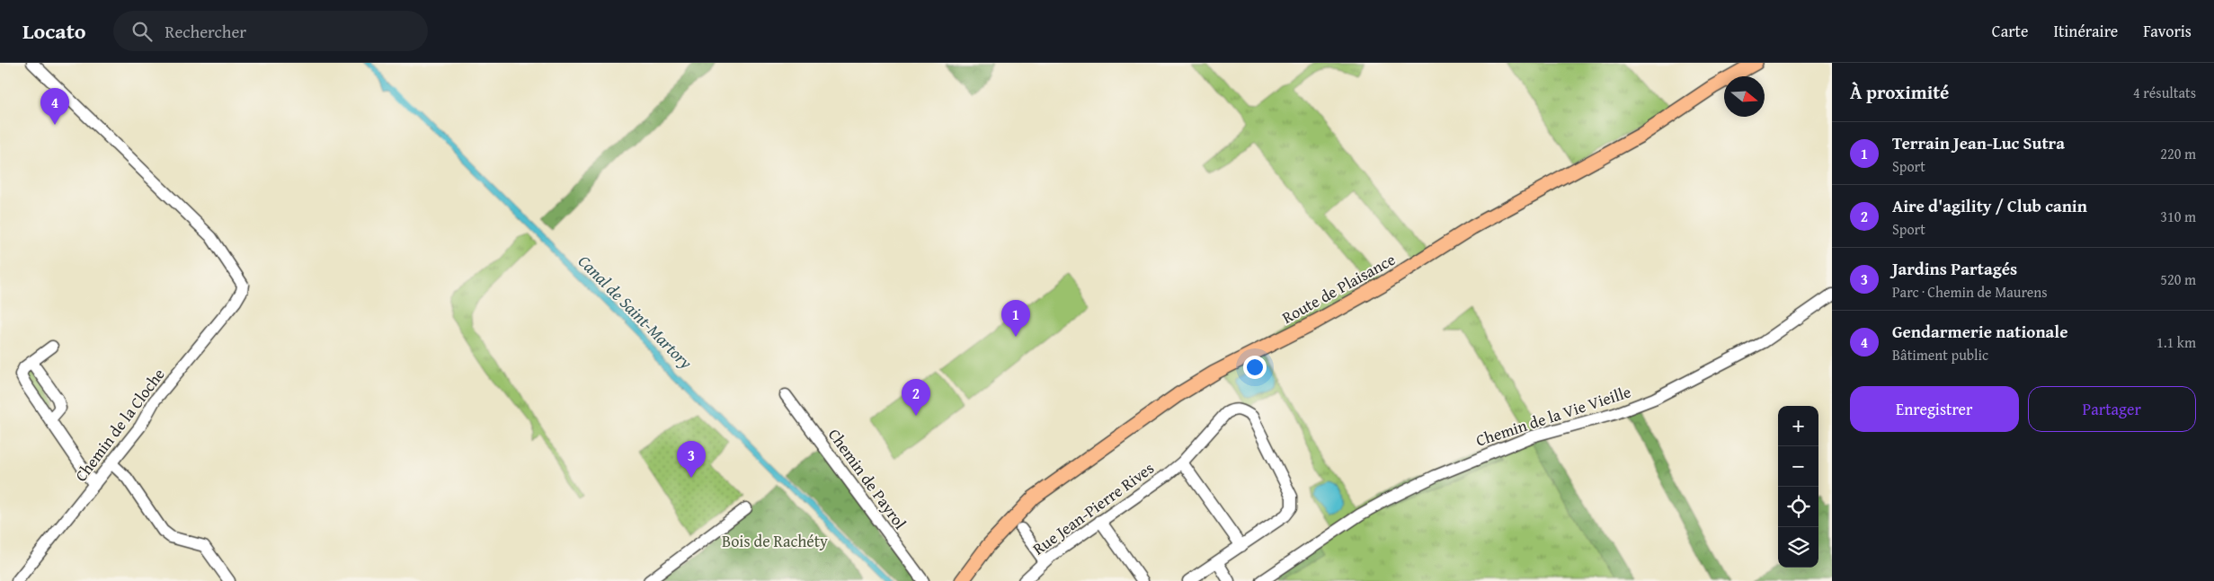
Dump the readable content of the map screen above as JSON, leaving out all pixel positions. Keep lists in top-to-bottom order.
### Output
{
  "streets": {
    "main road": ["Route de Plaisance"],
    "street": [
      "Chemin de la Vie Vieille",
      "Chemin de la Cloche",
      "Chemin de Payrol",
      "Rue Jean-Pierre Rives"
    ]
  },
  "water": ["Canal de Saint-Martory"],
  "parks": ["Bois de Rachéty"],
  "north": "right",
  "page": {
    "header": "Locato",
    "search": "Rechercher",
    "nav": ["Carte", "Itinéraire", "Favoris"],
    "heading": ["À proximité", "4 résultats"],
    "pins": [
      "4",
      "1",
      "2",
      "3"
    ],
    "list": [
      {
        "mark": "1",
        "name": "Terrain Jean-Luc Sutra",
        "note": "Sport",
        "value": "220 m"
      },
      {
        "mark": "2",
        "name": "Aire d'agility / Club canin",
        "note": "Sport",
        "value": "310 m"
      },
      {
        "mark": "3",
        "name": "Jardins Partagés",
        "note": "Parc · Chemin de Maurens",
        "value": "520 m"
      },
      {
        "mark": "4",
        "name": "Gendarmerie nationale",
        "note": "Bâtiment public",
        "value": "1.1 km"
      }
    ],
    "buttons": ["Enregistrer", "Partager"],
    "map_buttons": ["+", "−"]
  }
}
